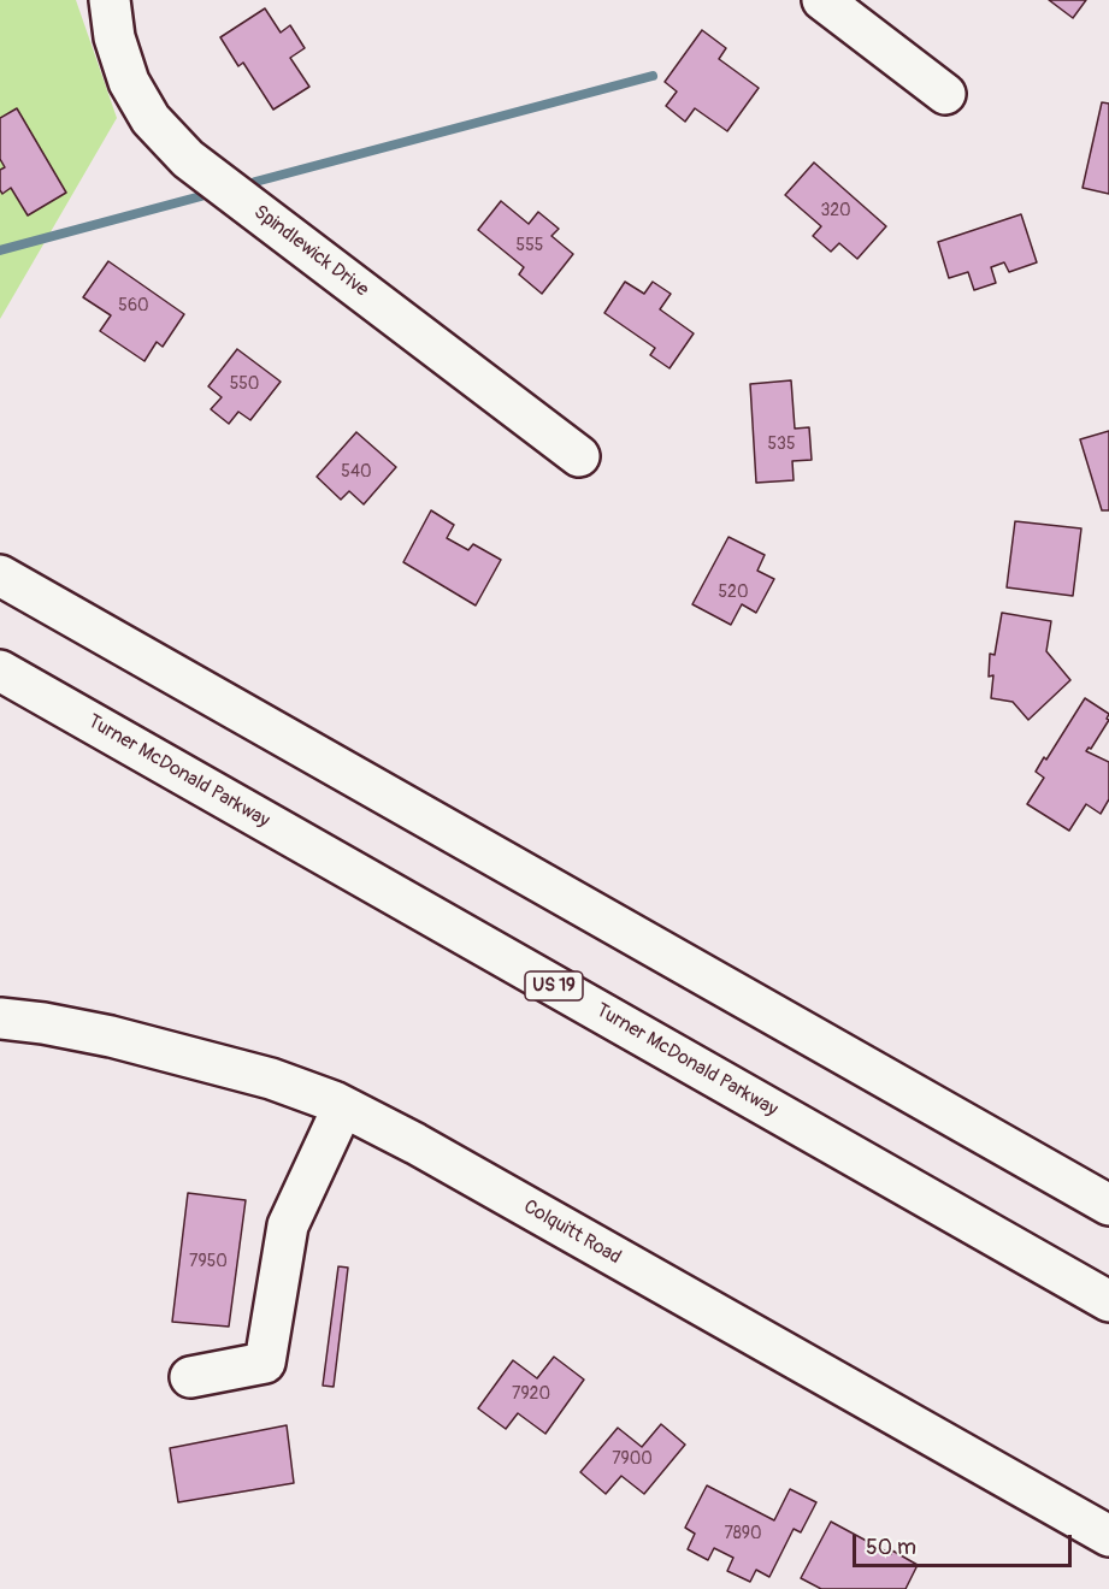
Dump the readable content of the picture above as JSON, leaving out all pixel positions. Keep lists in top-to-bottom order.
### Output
{
  "streets": {
    "main road": [
      "Spindlewick Drive",
      "Turner McDonald Parkway",
      "US 19",
      "Colquitt Road"
    ]
  },
  "house_numbers": [
    "320",
    "555",
    "560",
    "550",
    "535",
    "540",
    "520",
    "7950",
    "7920",
    "7900",
    "7890"
  ],
  "scale_bar": "50 m"
}
